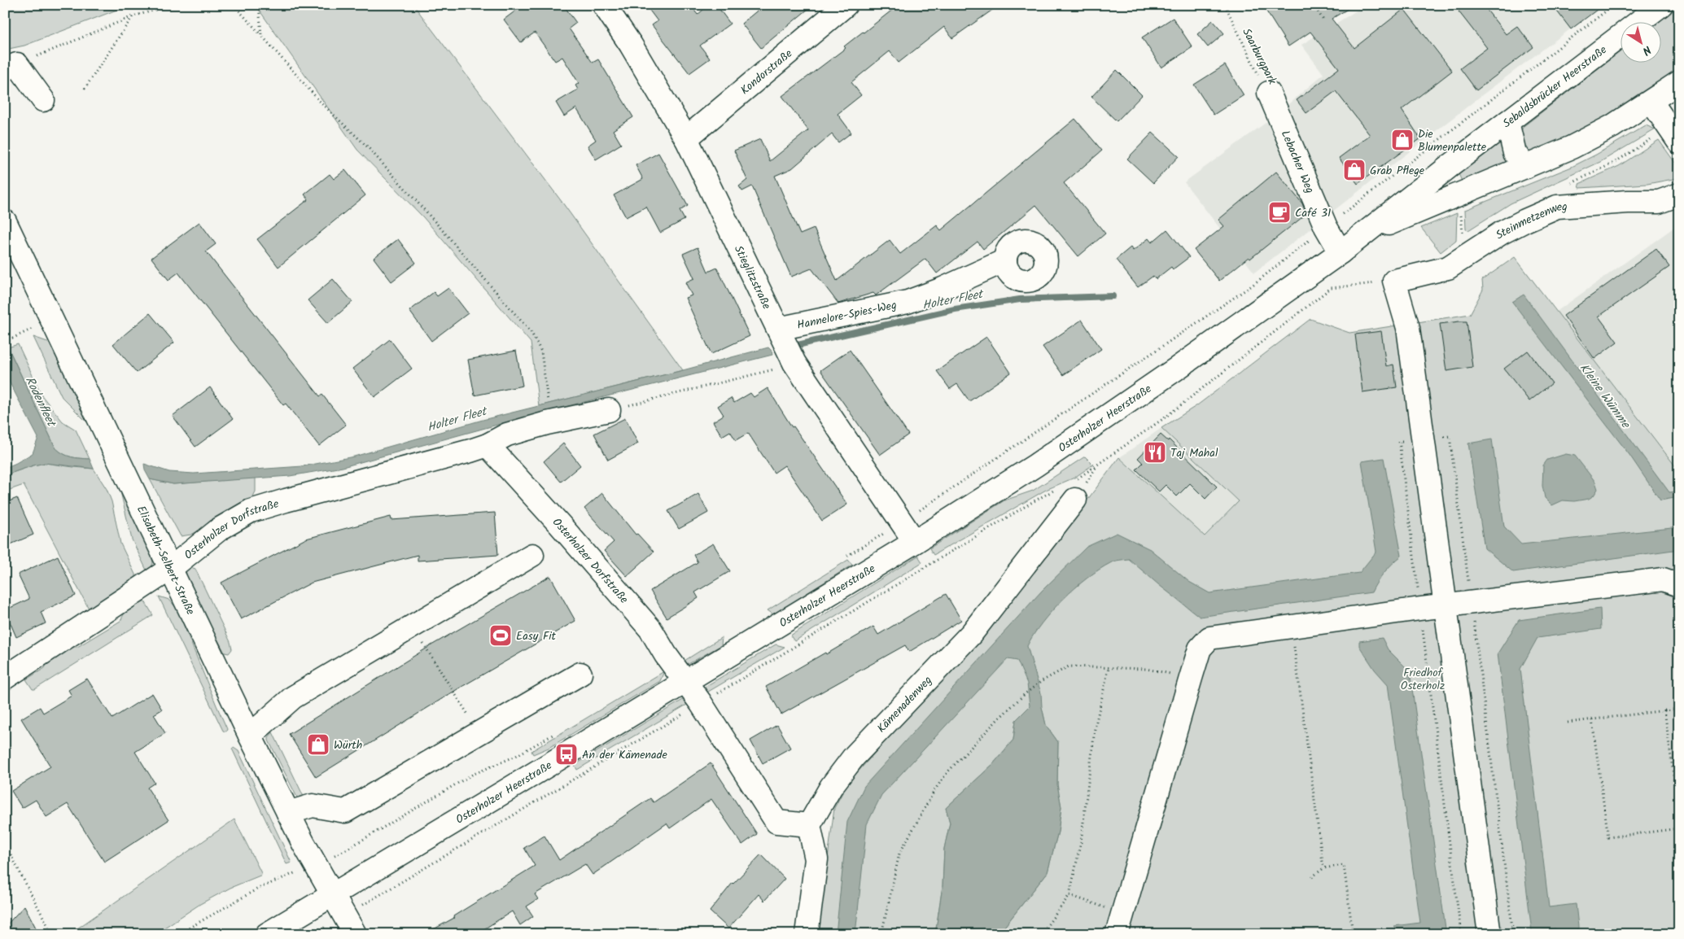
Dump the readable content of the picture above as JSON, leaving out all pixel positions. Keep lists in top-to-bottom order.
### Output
{
  "streets": {
    "street": [
      "Kondorstraße",
      "Sebaldsbrücker Heerstraße",
      "Lebacher Weg",
      "Steinmetzenweg",
      "Stieglitzstraße",
      "Hannelore-Spies-Weg",
      "Osterholzer Heerstraße",
      "Osterholzer Dorfstraße",
      "Elisabeth-Selbert-Straße",
      "Kämenadenweg"
    ],
    "path": ["Saarburgpark"]
  },
  "crossings": [
    ["Saarburgpark", "Lebacher Weg"],
    ["Kondorstraße", "Stieglitzstraße"],
    ["Sebaldsbrücker Heerstraße", "Osterholzer Heerstraße"],
    ["Lebacher Weg", "Osterholzer Heerstraße"],
    ["Stieglitzstraße", "Hannelore-Spies-Weg"],
    ["Stieglitzstraße", "Osterholzer Heerstraße"],
    ["Osterholzer Heerstraße", "Osterholzer Dorfstraße"],
    ["Osterholzer Heerstraße", "Elisabeth-Selbert-Straße"],
    ["Osterholzer Dorfstraße", "Elisabeth-Selbert-Straße"],
    ["Osterholzer Dorfstraße", "Kämenadenweg"]
  ],
  "water": ["Holter Fleet", "Kleine Wümme", "Rodenfleet"],
  "parks": ["Friedhof Osterholz"],
  "places": {
    "shop": ["Die Blumenpalette", "Grab Pflege", "Würth"],
    "cafe": ["Café 31"],
    "restaurant": ["Taj Mahal"],
    "sports": ["Easy Fit"],
    "bus stop": ["An der Kämenade"]
  },
  "north": "bottom right"
}
